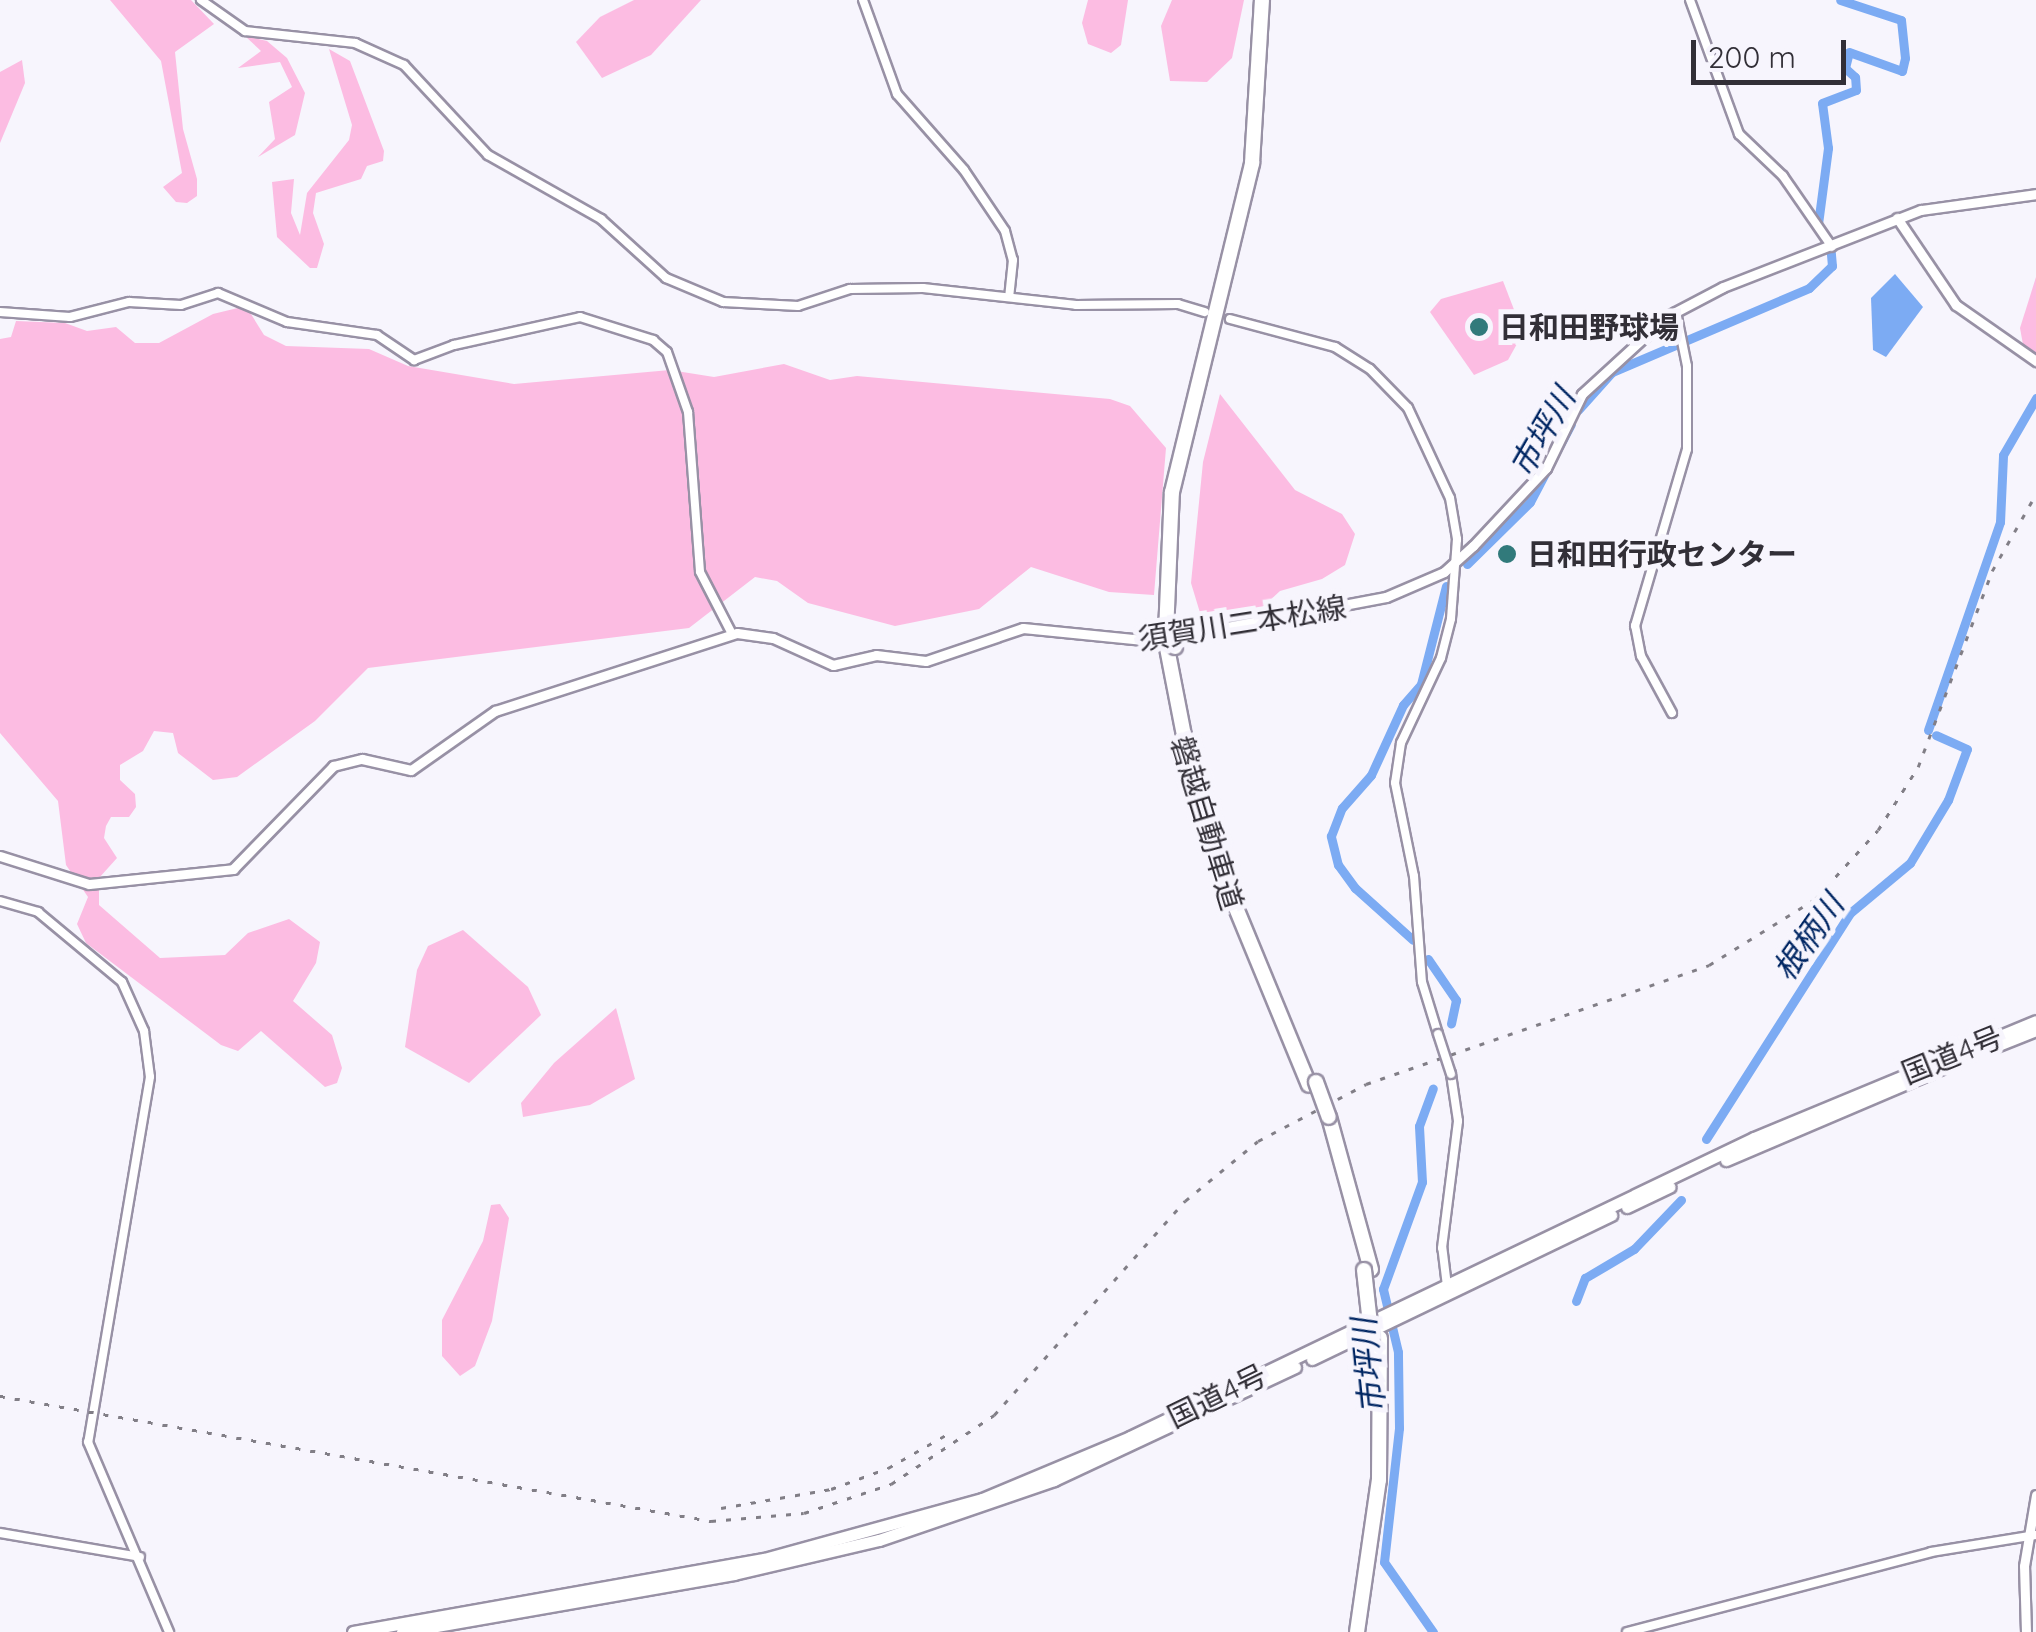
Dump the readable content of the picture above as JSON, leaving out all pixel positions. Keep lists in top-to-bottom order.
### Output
{
  "streets": {
    "highway": ["磐越自動車道", "国道4号"],
    "main road": ["須賀川二本松線"]
  },
  "water": ["市坪川", "根柄川"],
  "places": ["日和田野球場", "日和田行政センター"],
  "scale_bar": "200 m"
}
